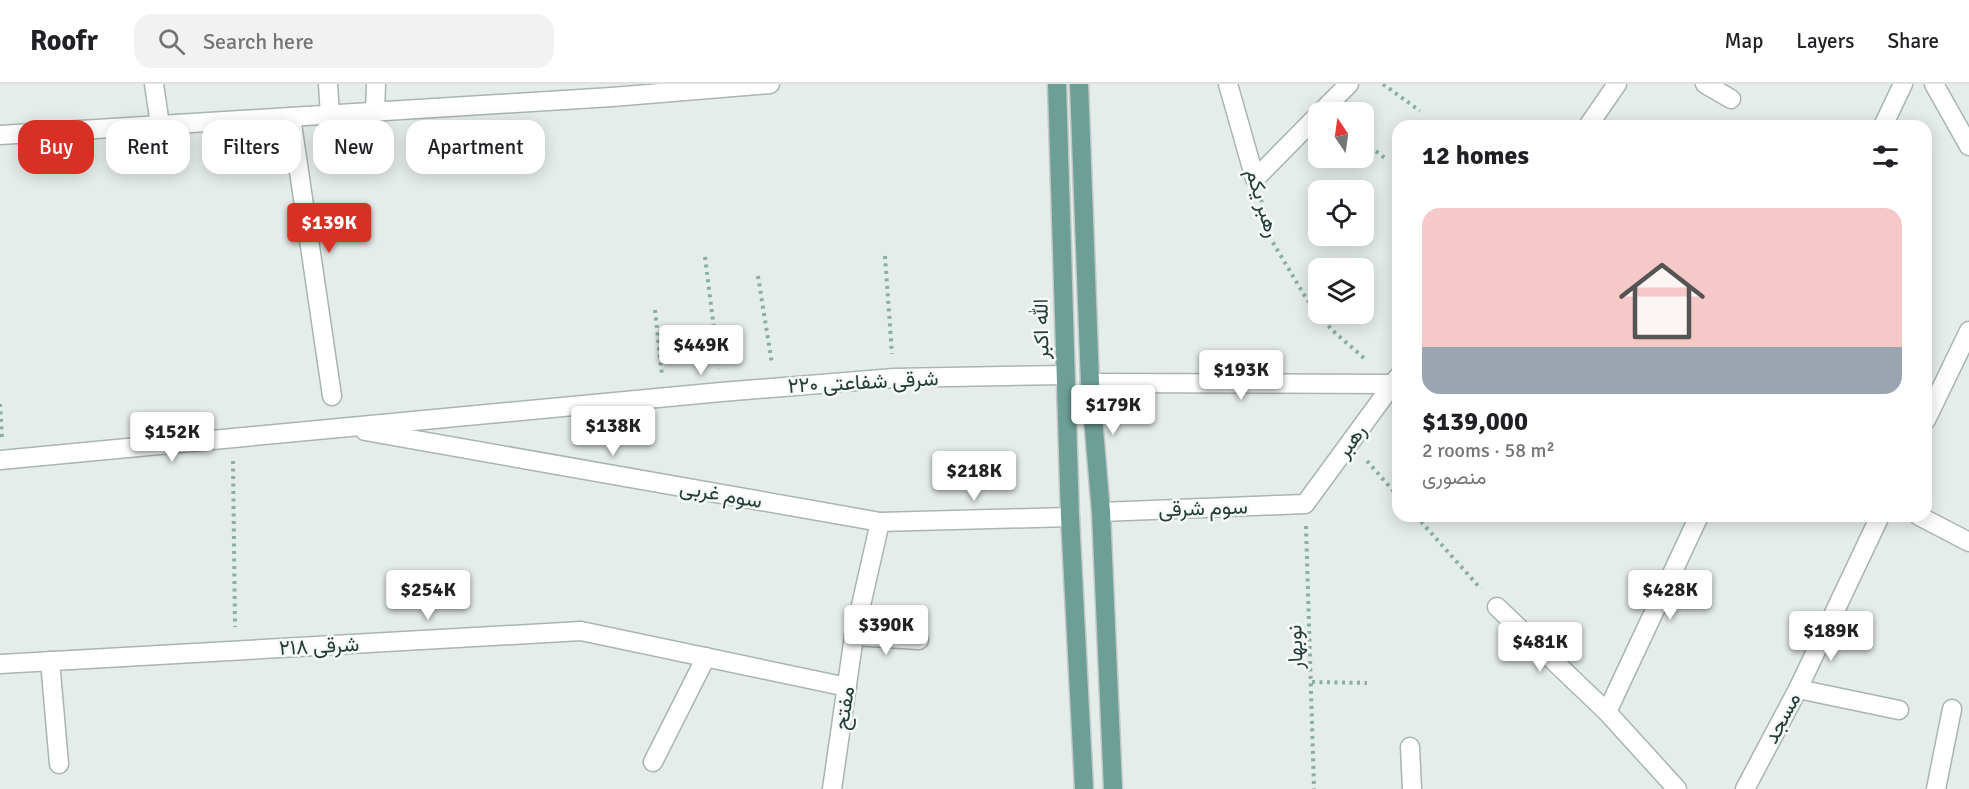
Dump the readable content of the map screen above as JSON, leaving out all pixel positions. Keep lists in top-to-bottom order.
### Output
{
  "streets": {
    "main road": ["الله اکبر"],
    "street": [
      "رهبر یکم",
      "۲۲۰ شرقی شفاعتی",
      "رهبر",
      "سوم غربی",
      "سوم شرقی",
      "۲۱۸ شرقی",
      "مفتح",
      "مسجد"
    ],
    "path": ["نوبهار"]
  },
  "crossings": [
    ["الله اکبر", "۲۲۰ شرقی شفاعتی"],
    ["الله اکبر", "سوم غربی"],
    ["۲۲۰ شرقی شفاعتی", "سوم غربی"],
    ["رهبر", "سوم شرقی"],
    ["رهبر", "نوبهار"],
    ["سوم غربی", "مفتح"],
    ["سوم شرقی", "نوبهار"],
    ["۲۱۸ شرقی", "مفتح"]
  ],
  "north": "top",
  "page": {
    "header": "Roofr",
    "search": "Search here",
    "nav": ["Map", "Layers", "Share"],
    "chip": [
      "Buy",
      "Rent",
      "Filters",
      "New",
      "Apartment"
    ],
    "heading": "12 homes",
    "list": [
      {
        "name": "$139,000",
        "note": "2 rooms · 58 m² · منصوری"
      }
    ],
    "price": [
      "$139K",
      "$449K",
      "$193K",
      "$179K",
      "$138K",
      "$152K",
      "$218K",
      "$254K",
      "$428K",
      "$390K",
      "$189K",
      "$481K"
    ]
  }
}
